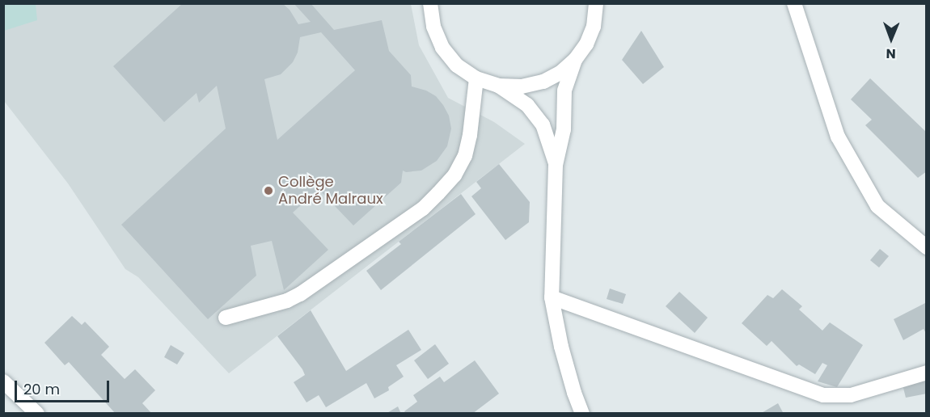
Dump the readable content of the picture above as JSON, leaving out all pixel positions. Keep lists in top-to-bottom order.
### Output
{
  "places": ["Collège André Malraux"],
  "scale_bar": "20 m",
  "north": "bottom"
}
